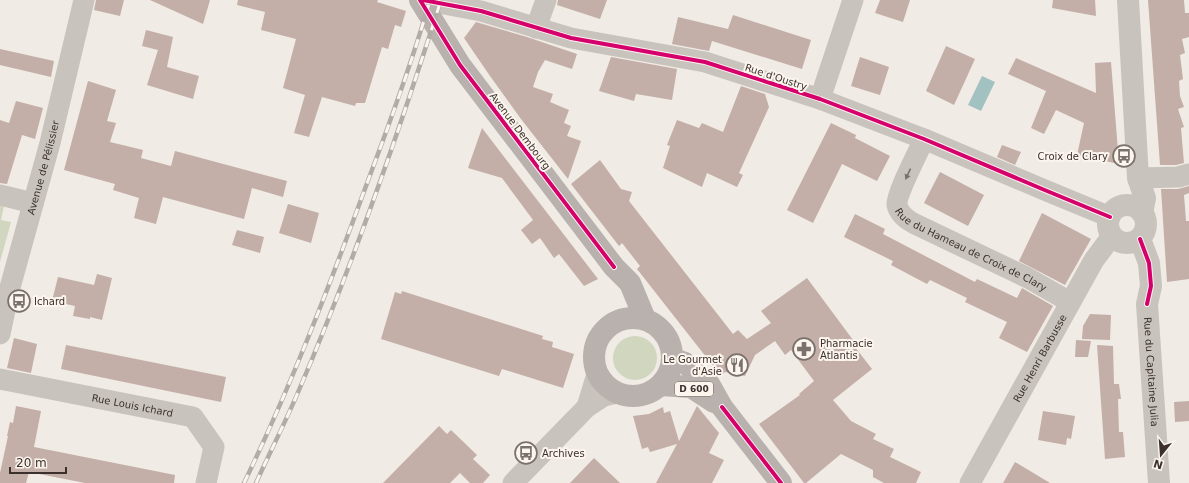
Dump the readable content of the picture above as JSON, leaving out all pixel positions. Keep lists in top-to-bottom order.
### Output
{
  "streets": {
    "main road": ["Avenue Dembourg", "D 600"],
    "street": [
      "Rue d'Oustry",
      "Avenue de Pélissier",
      "Rue du Hameau de Croix de Clary",
      "Rue Henri Barbusse",
      "Rue du Capitaine Julia",
      "Rue Louis Ichard"
    ]
  },
  "crossings": [
    ["Rue d'Oustry", "Rue du Hameau de Croix de Clary"],
    ["Rue d'Oustry", "Rue Henri Barbusse"],
    ["Rue d'Oustry", "Rue du Capitaine Julia"],
    ["Avenue Dembourg", "D 600"],
    ["Rue du Hameau de Croix de Clary", "Rue Henri Barbusse"],
    ["Rue Henri Barbusse", "Rue du Capitaine Julia"]
  ],
  "one_way": ["Rue du Hameau de Croix de Clary"],
  "places": {
    "bus stop": ["Croix de Clary", "Ichard", "Archives"],
    "pharmacy": ["Pharmacie Atlantis"],
    "restaurant": ["Le Gourmet d'Asie"]
  },
  "scale_bar": "20 m",
  "north": "bottom"
}
